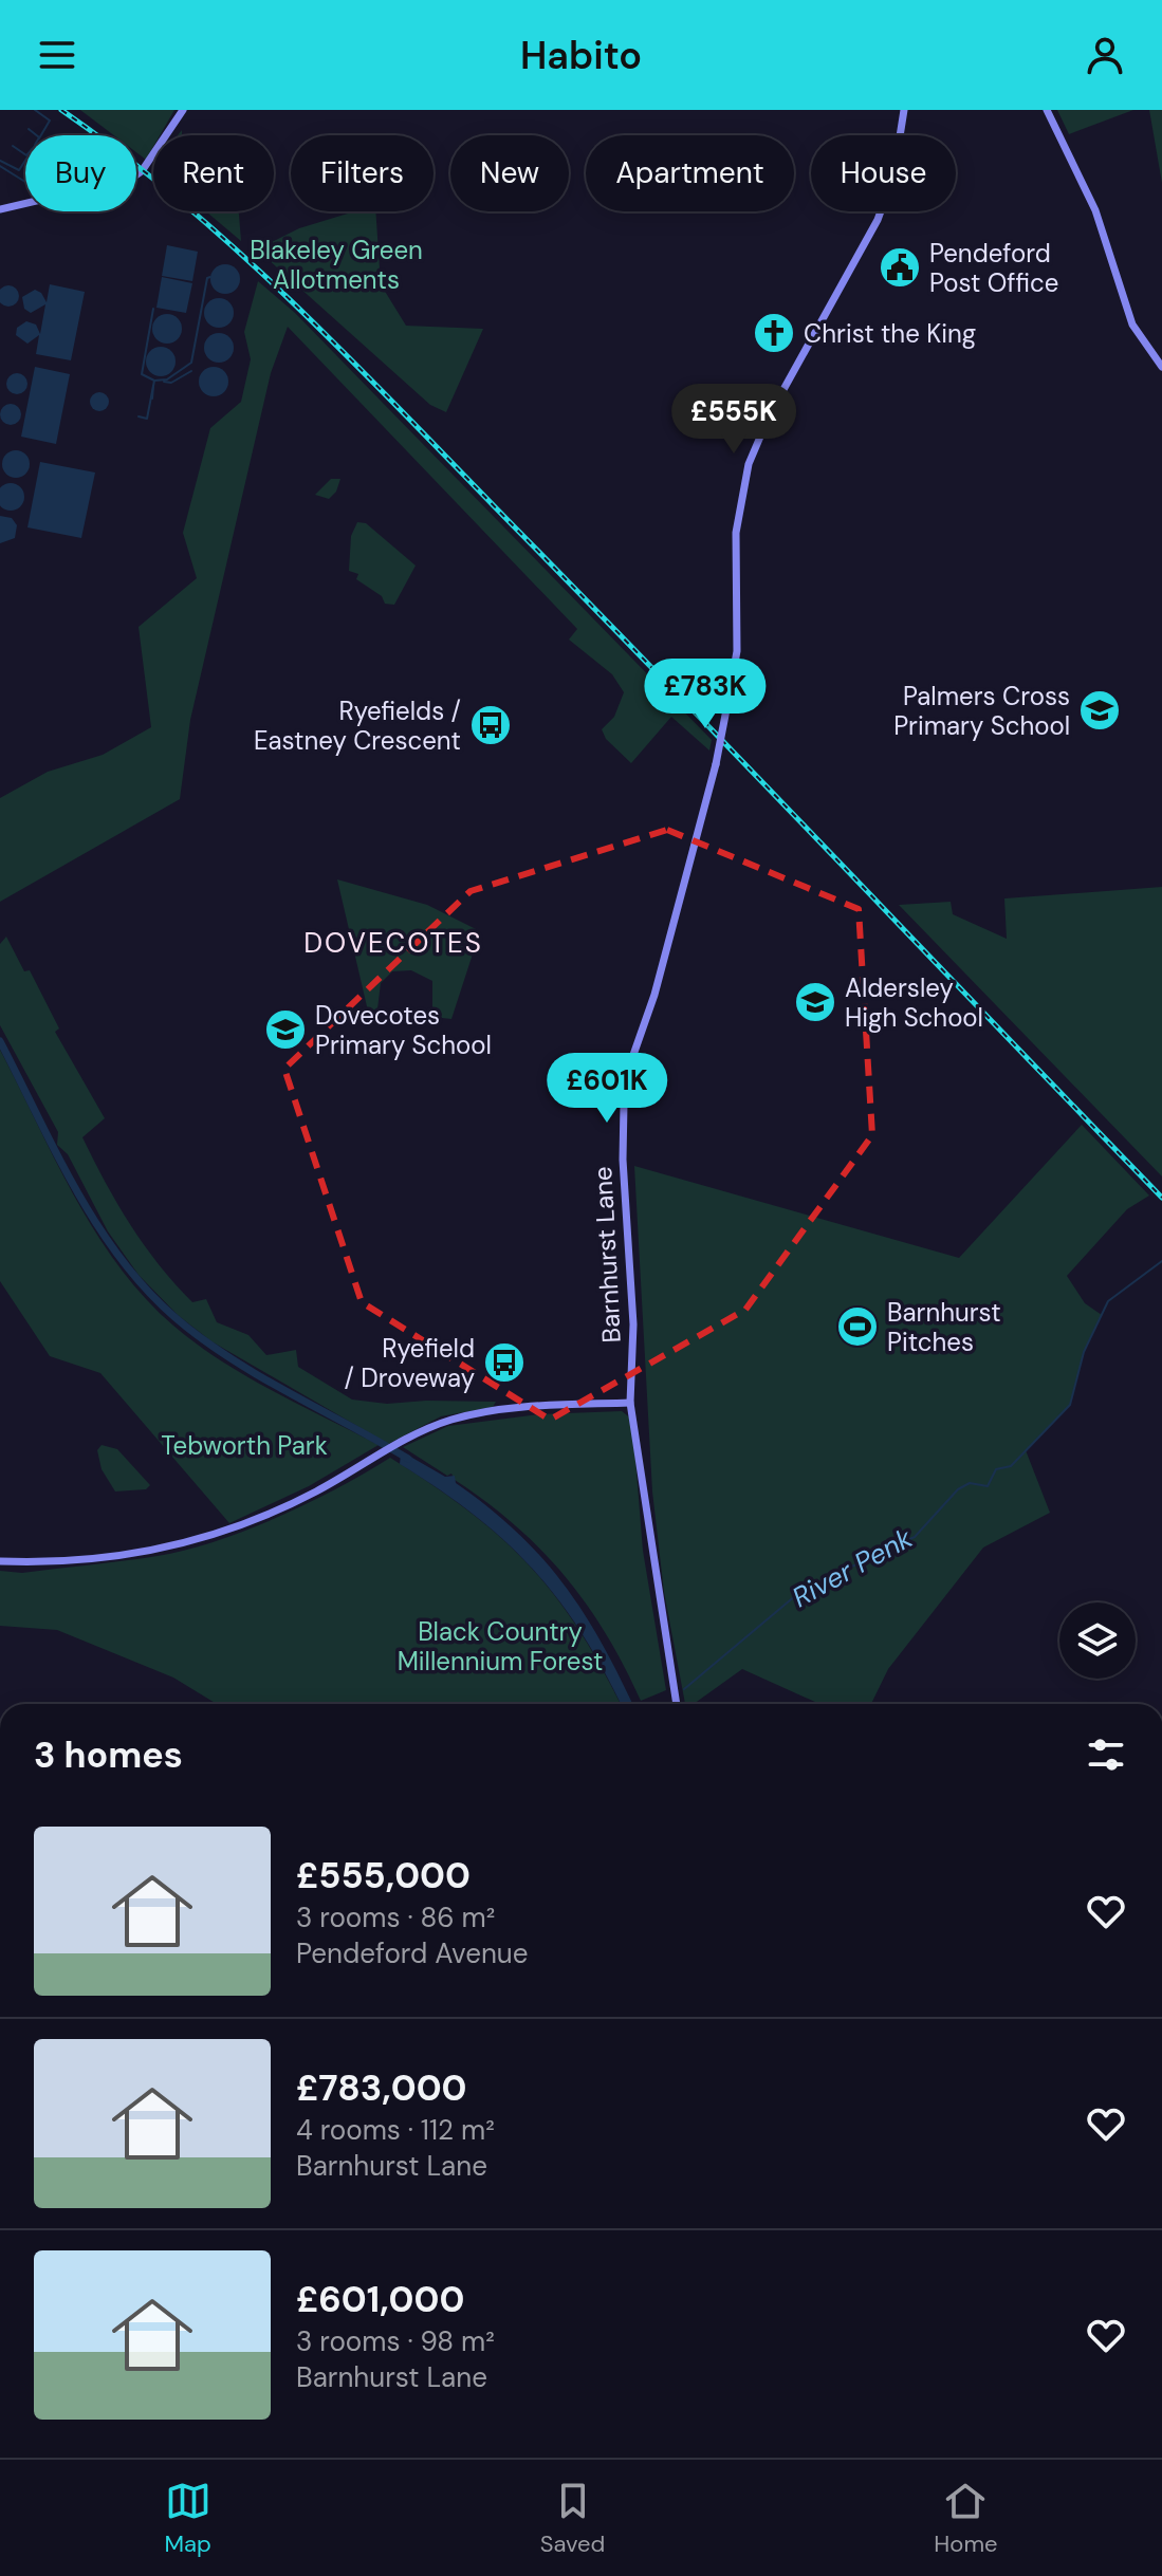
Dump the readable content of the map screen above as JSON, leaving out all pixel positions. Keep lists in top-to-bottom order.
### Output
{
  "streets": {
    "street": ["Barnhurst Lane"]
  },
  "districts": ["DOVECOTES"],
  "water": ["River Penk"],
  "parks": ["Blakeley Green Allotments", "Tebworth Park", "Black Country Millennium Forest"],
  "places": {
    "public building": ["Pendeford Post Office"],
    "church": ["Christ the King"],
    "school or university": ["Palmers Cross Primary School", "Aldersley High School", "Dovecotes Primary School"],
    "bus stop": ["Ryefields / Eastney Crescent", "Ryefield / Droveway"],
    "sports": ["Barnhurst Pitches"]
  },
  "page": {
    "header": "Habito",
    "chip": [
      "Buy",
      "Rent",
      "Filters",
      "New",
      "Apartment",
      "House"
    ],
    "price": ["£555K", "£783K", "£601K"],
    "heading": "3 homes",
    "list": [
      {
        "name": "£555,000",
        "note": "3 rooms · 86 m² · Pendeford Avenue"
      },
      {
        "name": "£783,000",
        "note": "4 rooms · 112 m² · Barnhurst Lane"
      },
      {
        "name": "£601,000",
        "note": "3 rooms · 98 m² · Barnhurst Lane"
      }
    ],
    "tabs": ["Map", "Saved", "Home"]
  }
}
